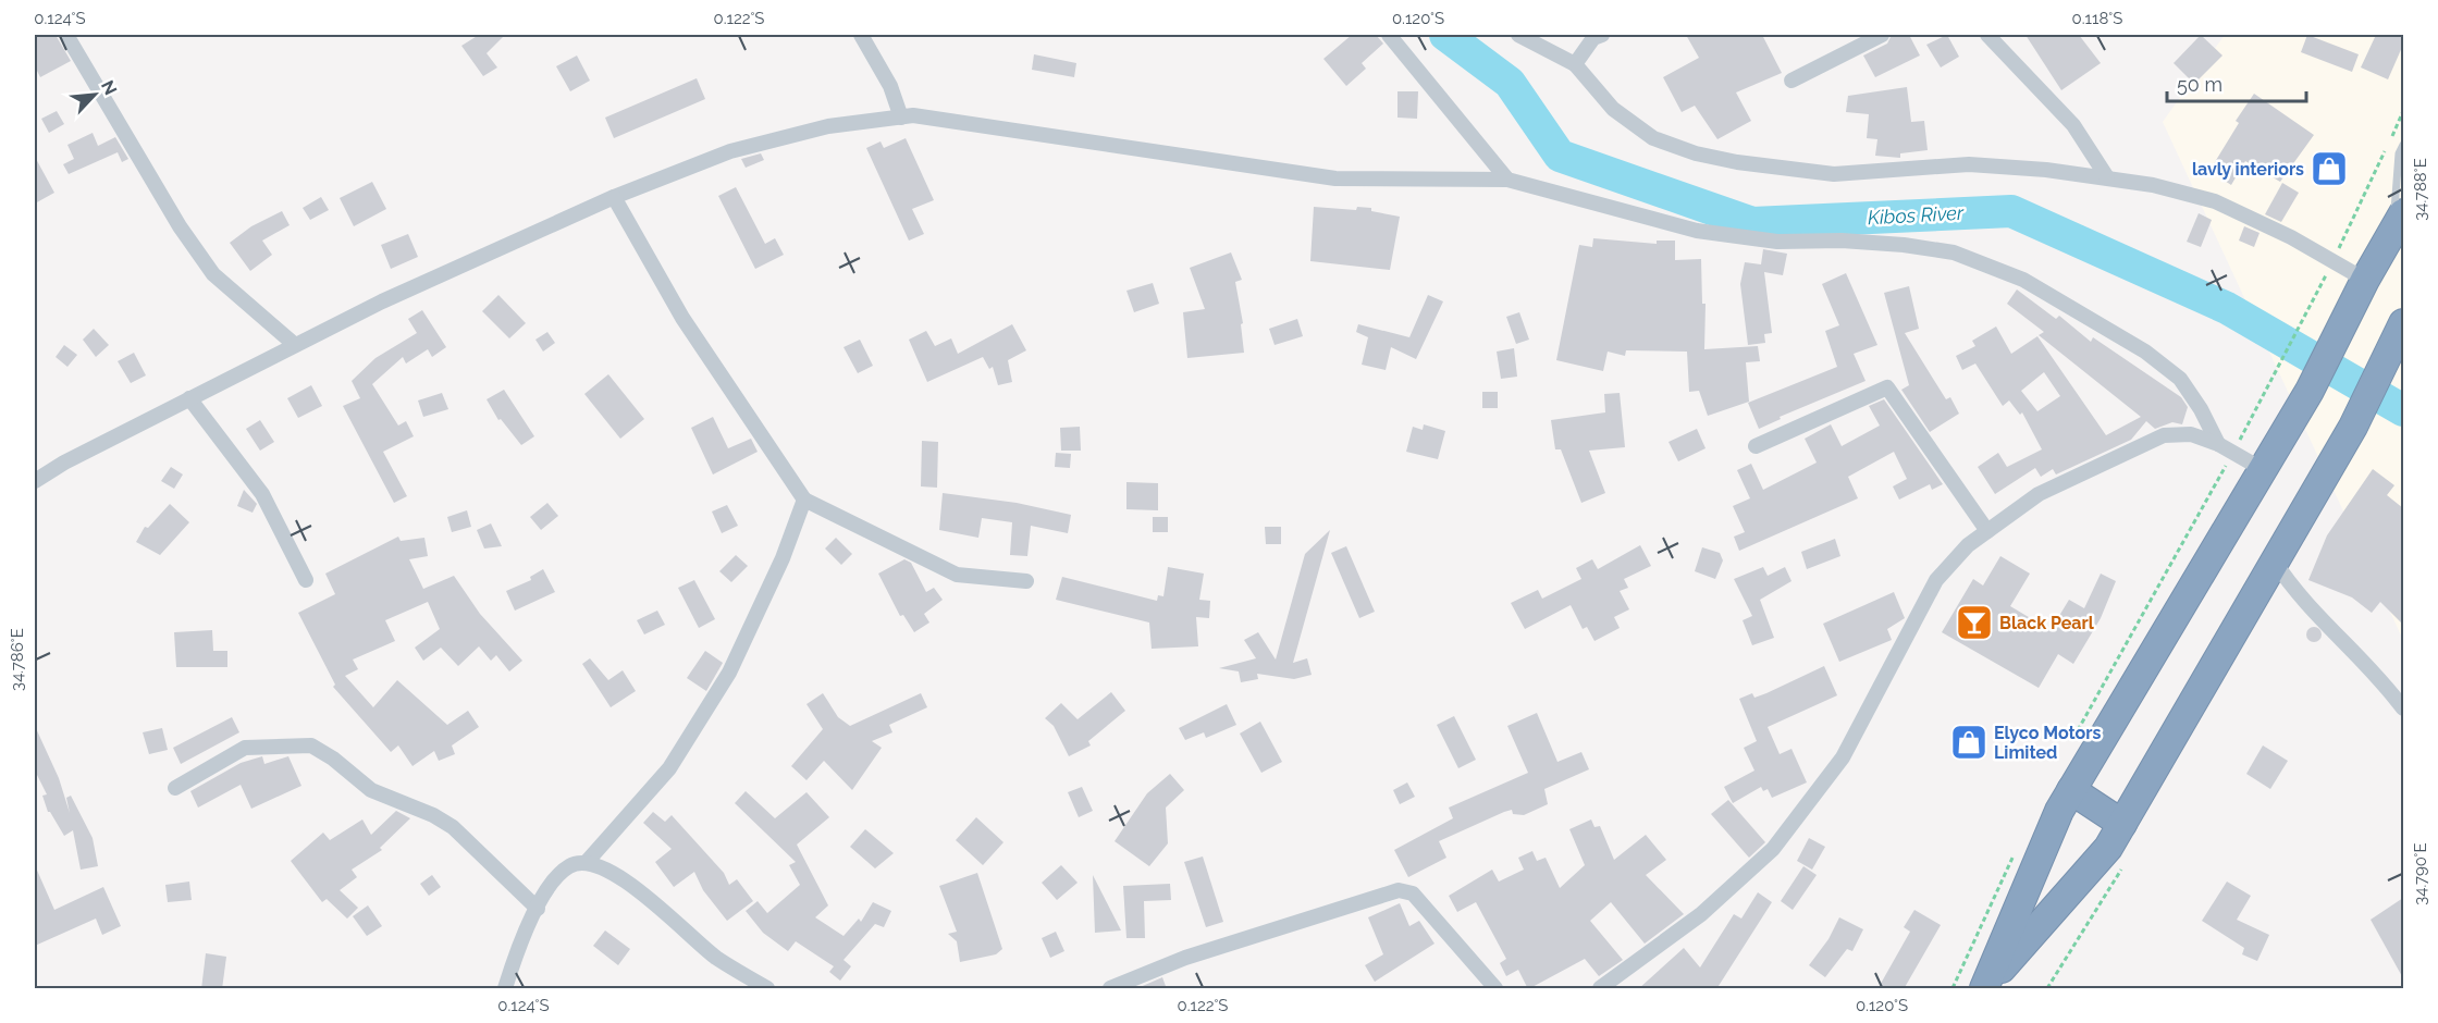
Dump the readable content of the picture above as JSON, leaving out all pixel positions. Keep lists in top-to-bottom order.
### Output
{
  "water": ["Kibos River"],
  "places": {
    "shop": ["lavly interiors", "Elyco Motors Limited"],
    "bar": ["Black Pearl"]
  },
  "scale_bar": "50 m",
  "north": "top right",
  "coordinates": [
    "0.124°S",
    "0.122°S",
    "0.120°S",
    "0.118°S",
    "34.788°E",
    "34.786°E",
    "34.790°E"
  ]
}
